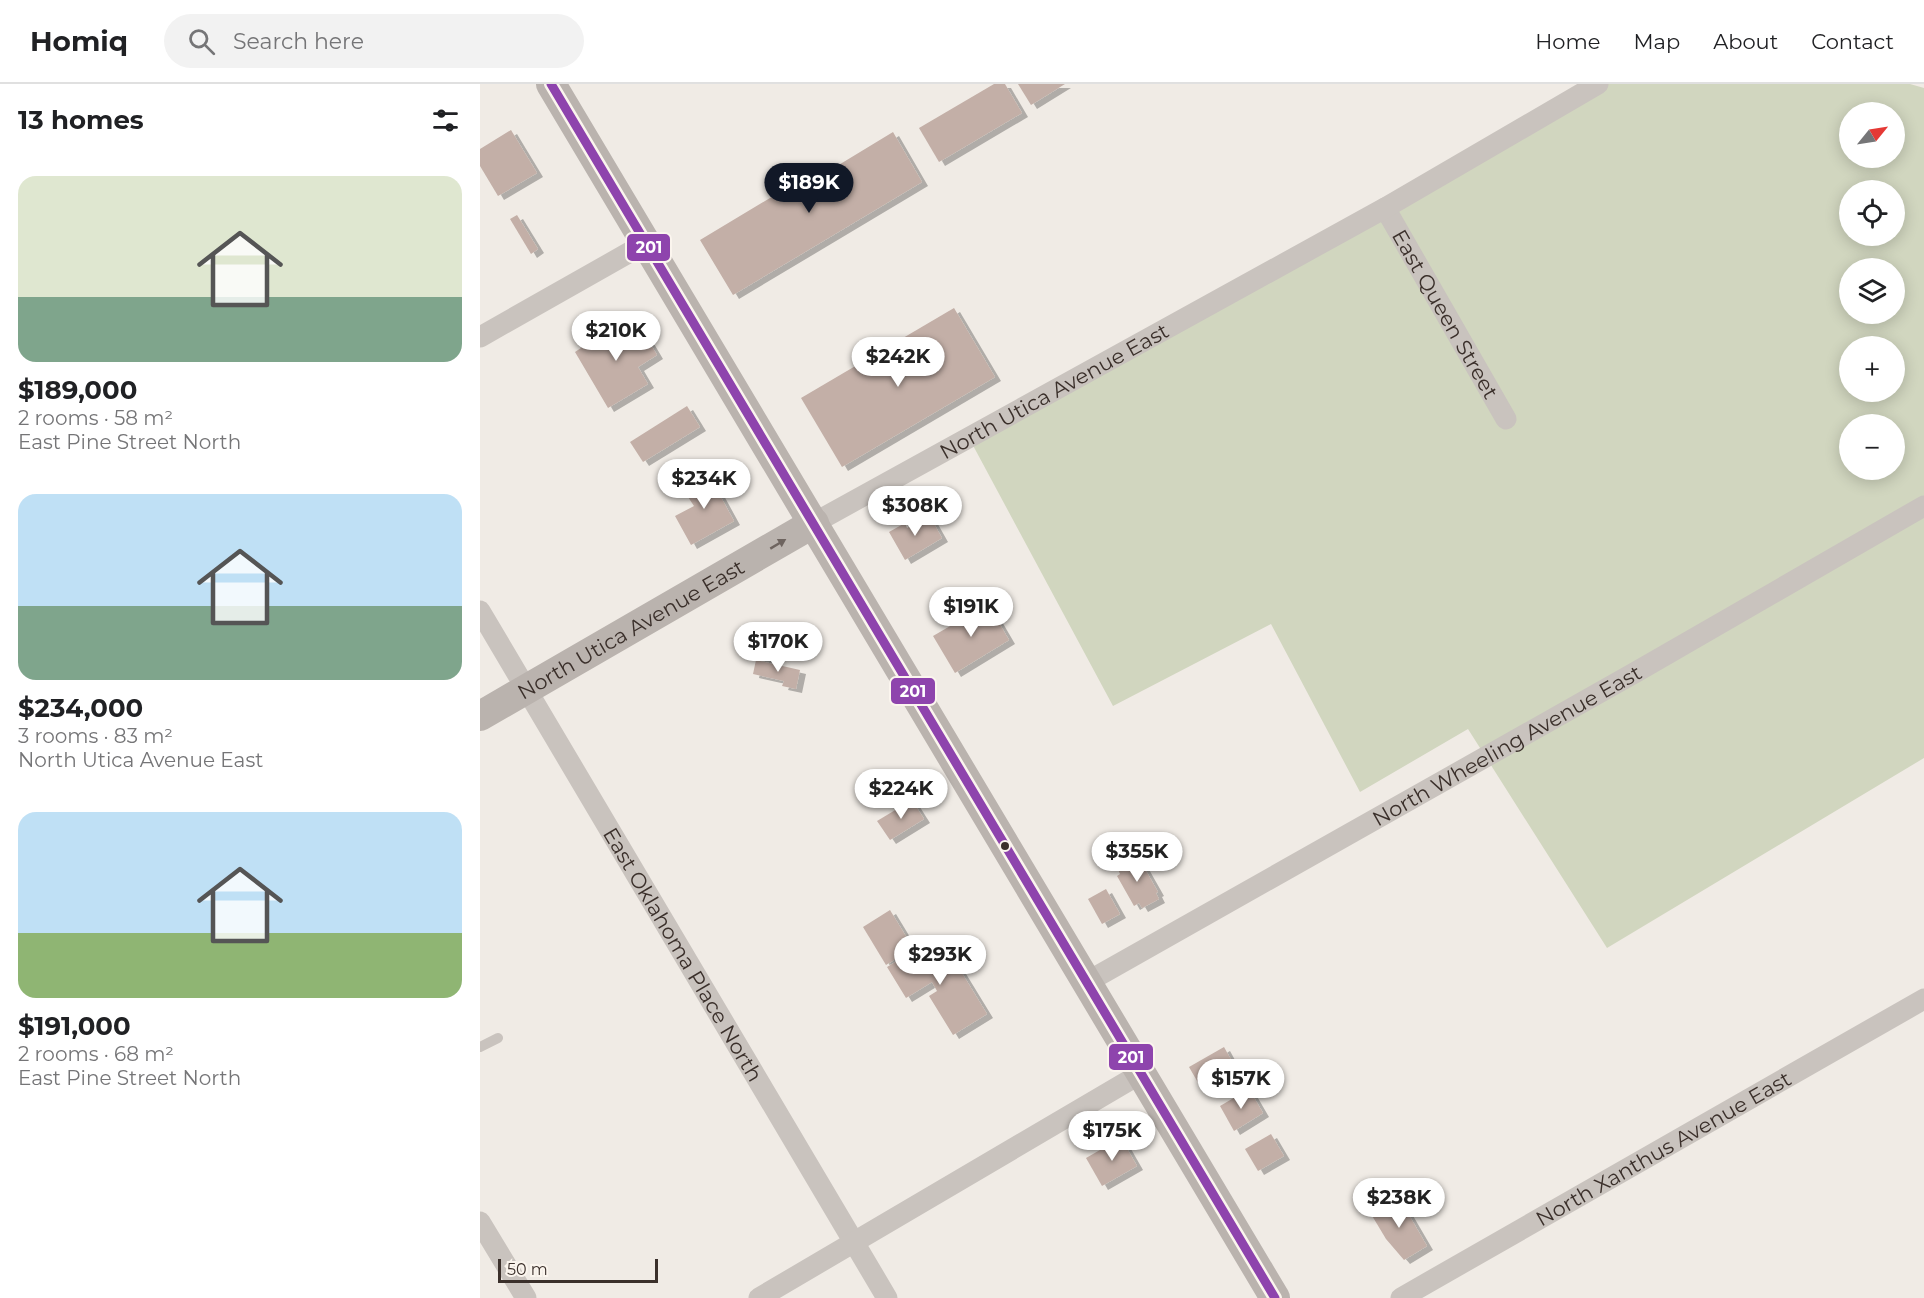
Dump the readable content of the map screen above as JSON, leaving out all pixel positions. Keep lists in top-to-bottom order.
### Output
{
  "streets": {
    "main road": ["North Utica Avenue East"],
    "street": [
      "East Queen Street",
      "North Wheeling Avenue East",
      "East Oklahoma Place North",
      "North Xanthus Avenue East"
    ]
  },
  "crossings": [
    ["East Queen Street", "North Utica Avenue East"],
    ["North Utica Avenue East", "East Oklahoma Place North"]
  ],
  "lines": ["transit line 201"],
  "scale_bar": "50 m",
  "north": "top right",
  "page": {
    "header": "Homiq",
    "search": "Search here",
    "nav": [
      "Home",
      "Map",
      "About",
      "Contact"
    ],
    "heading": "13 homes",
    "map_buttons": ["+", "−"],
    "list": [
      {
        "name": "$189,000",
        "note": "2 rooms · 58 m² · East Pine Street North"
      },
      {
        "name": "$234,000",
        "note": "3 rooms · 83 m² · North Utica Avenue East"
      },
      {
        "name": "$191,000",
        "note": "2 rooms · 68 m² · East Pine Street North"
      }
    ],
    "price": [
      "$189K",
      "$210K",
      "$242K",
      "$234K",
      "$308K",
      "$191K",
      "$170K",
      "$224K",
      "$355K",
      "$293K",
      "$157K",
      "$175K",
      "$238K"
    ],
    "scale": "50 m"
  }
}
